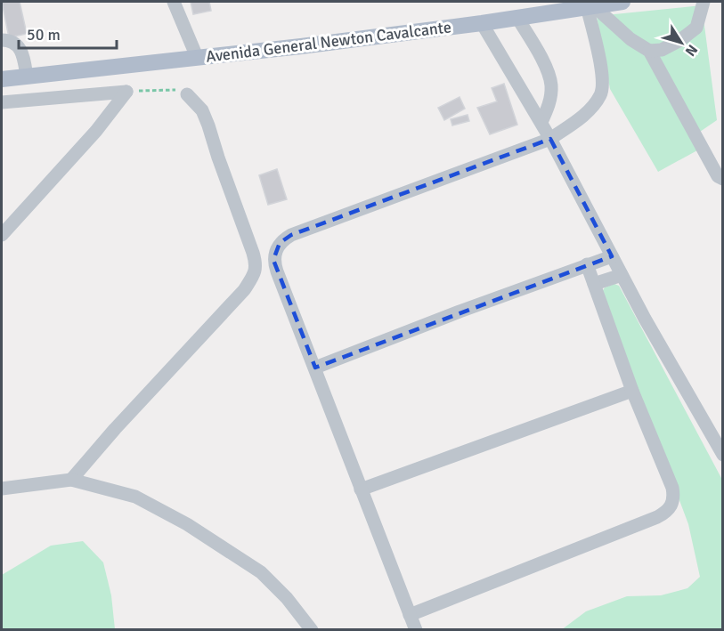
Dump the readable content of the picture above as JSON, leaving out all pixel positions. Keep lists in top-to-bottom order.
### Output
{
  "streets": {
    "main road": ["Avenida General Newton Cavalcante"]
  },
  "scale_bar": "50 m",
  "north": "bottom right"
}
